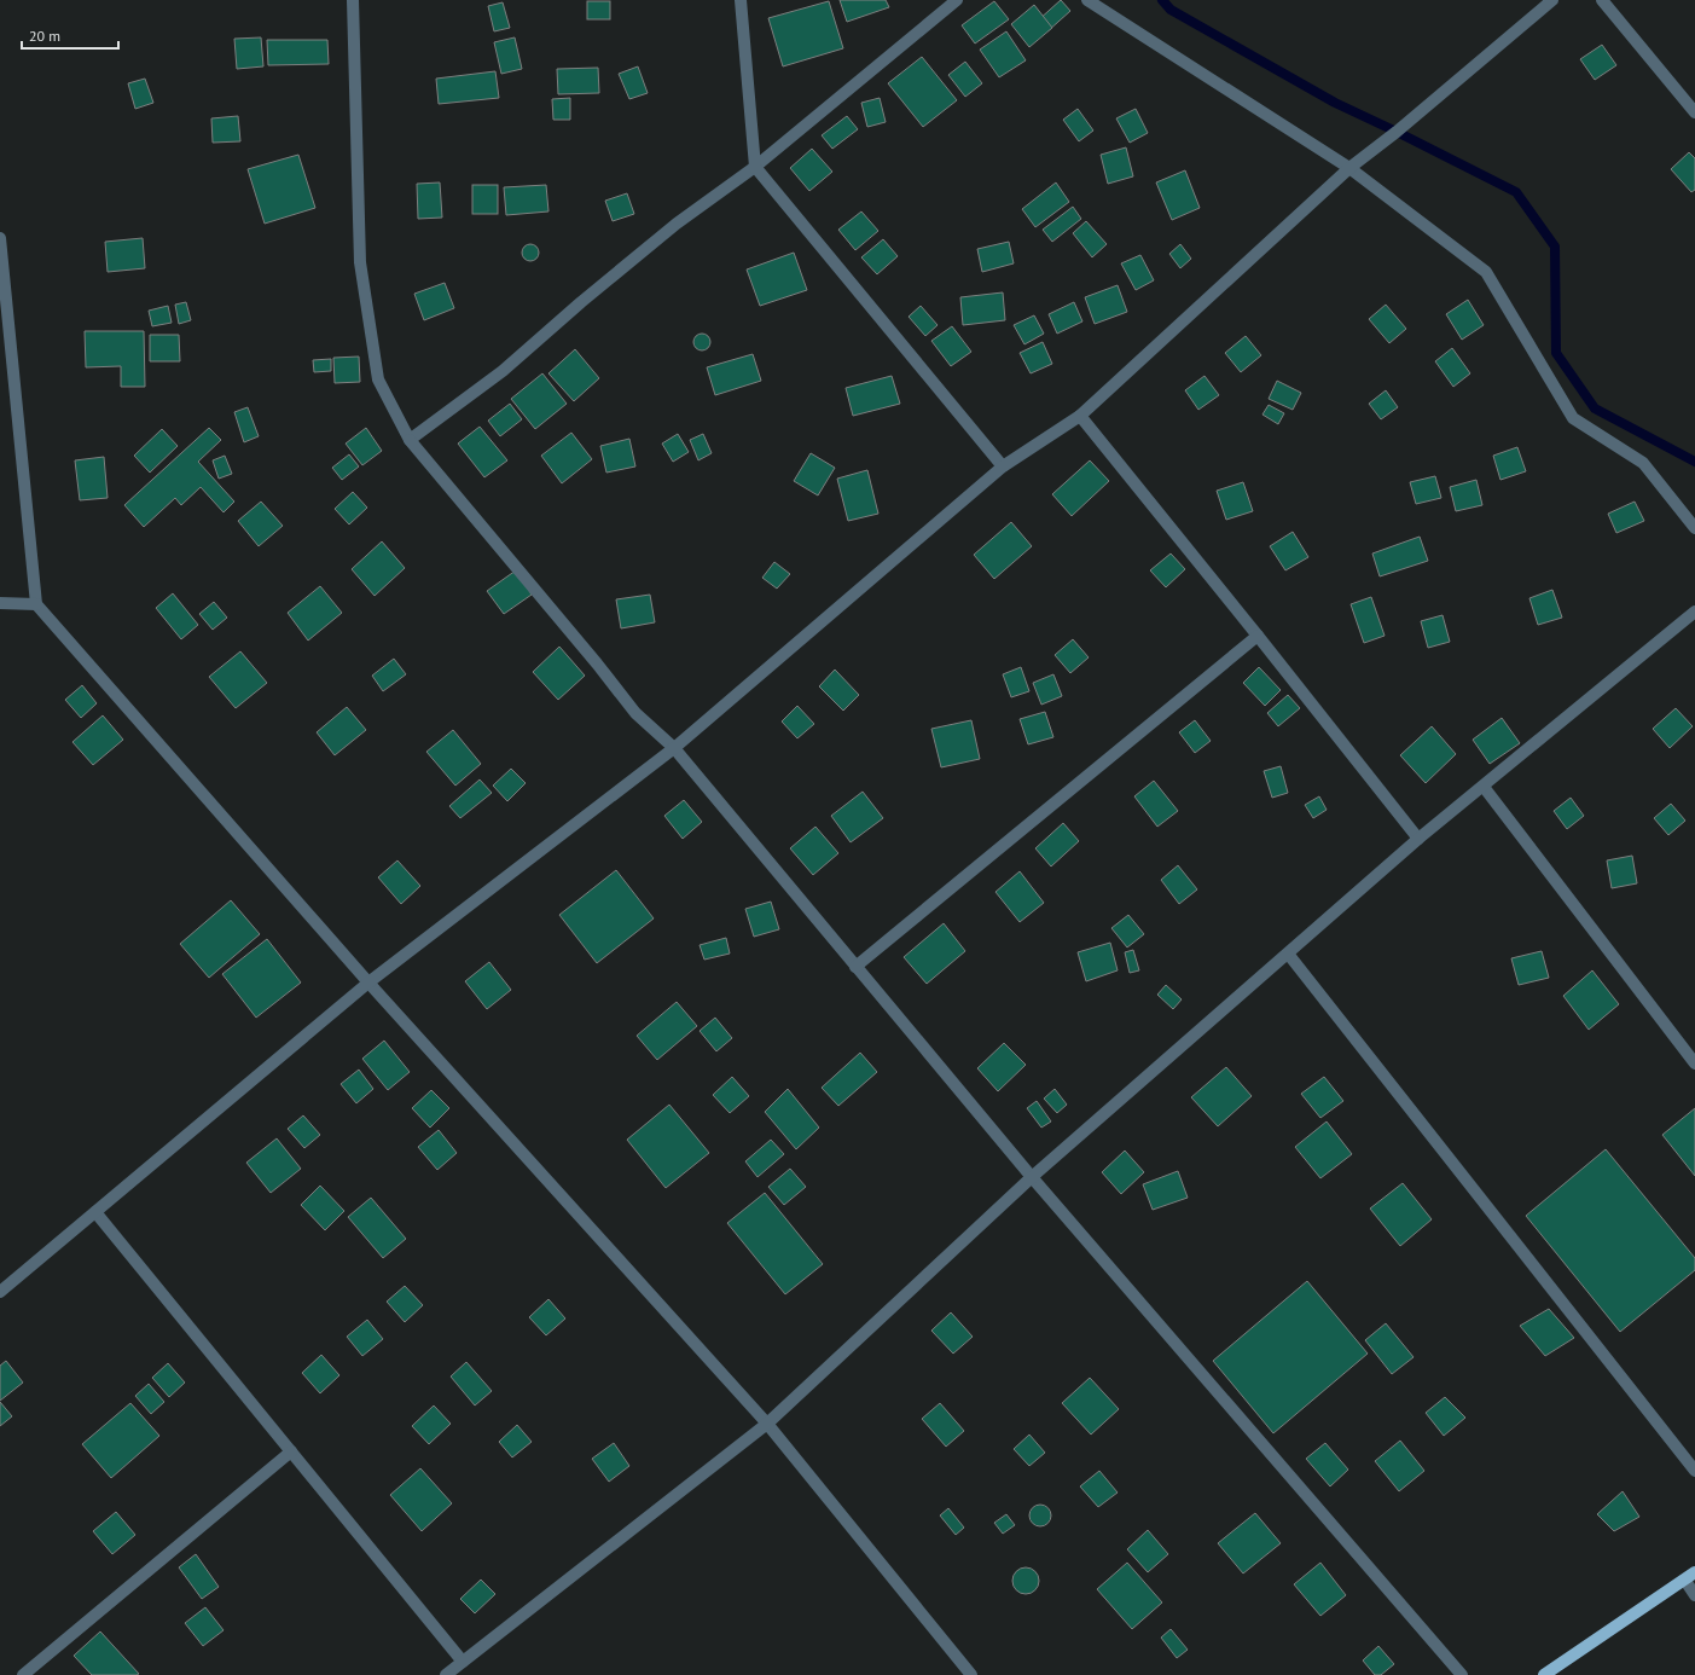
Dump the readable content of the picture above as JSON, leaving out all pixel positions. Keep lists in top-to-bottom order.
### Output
{
  "scale_bar": "20 m"
}
